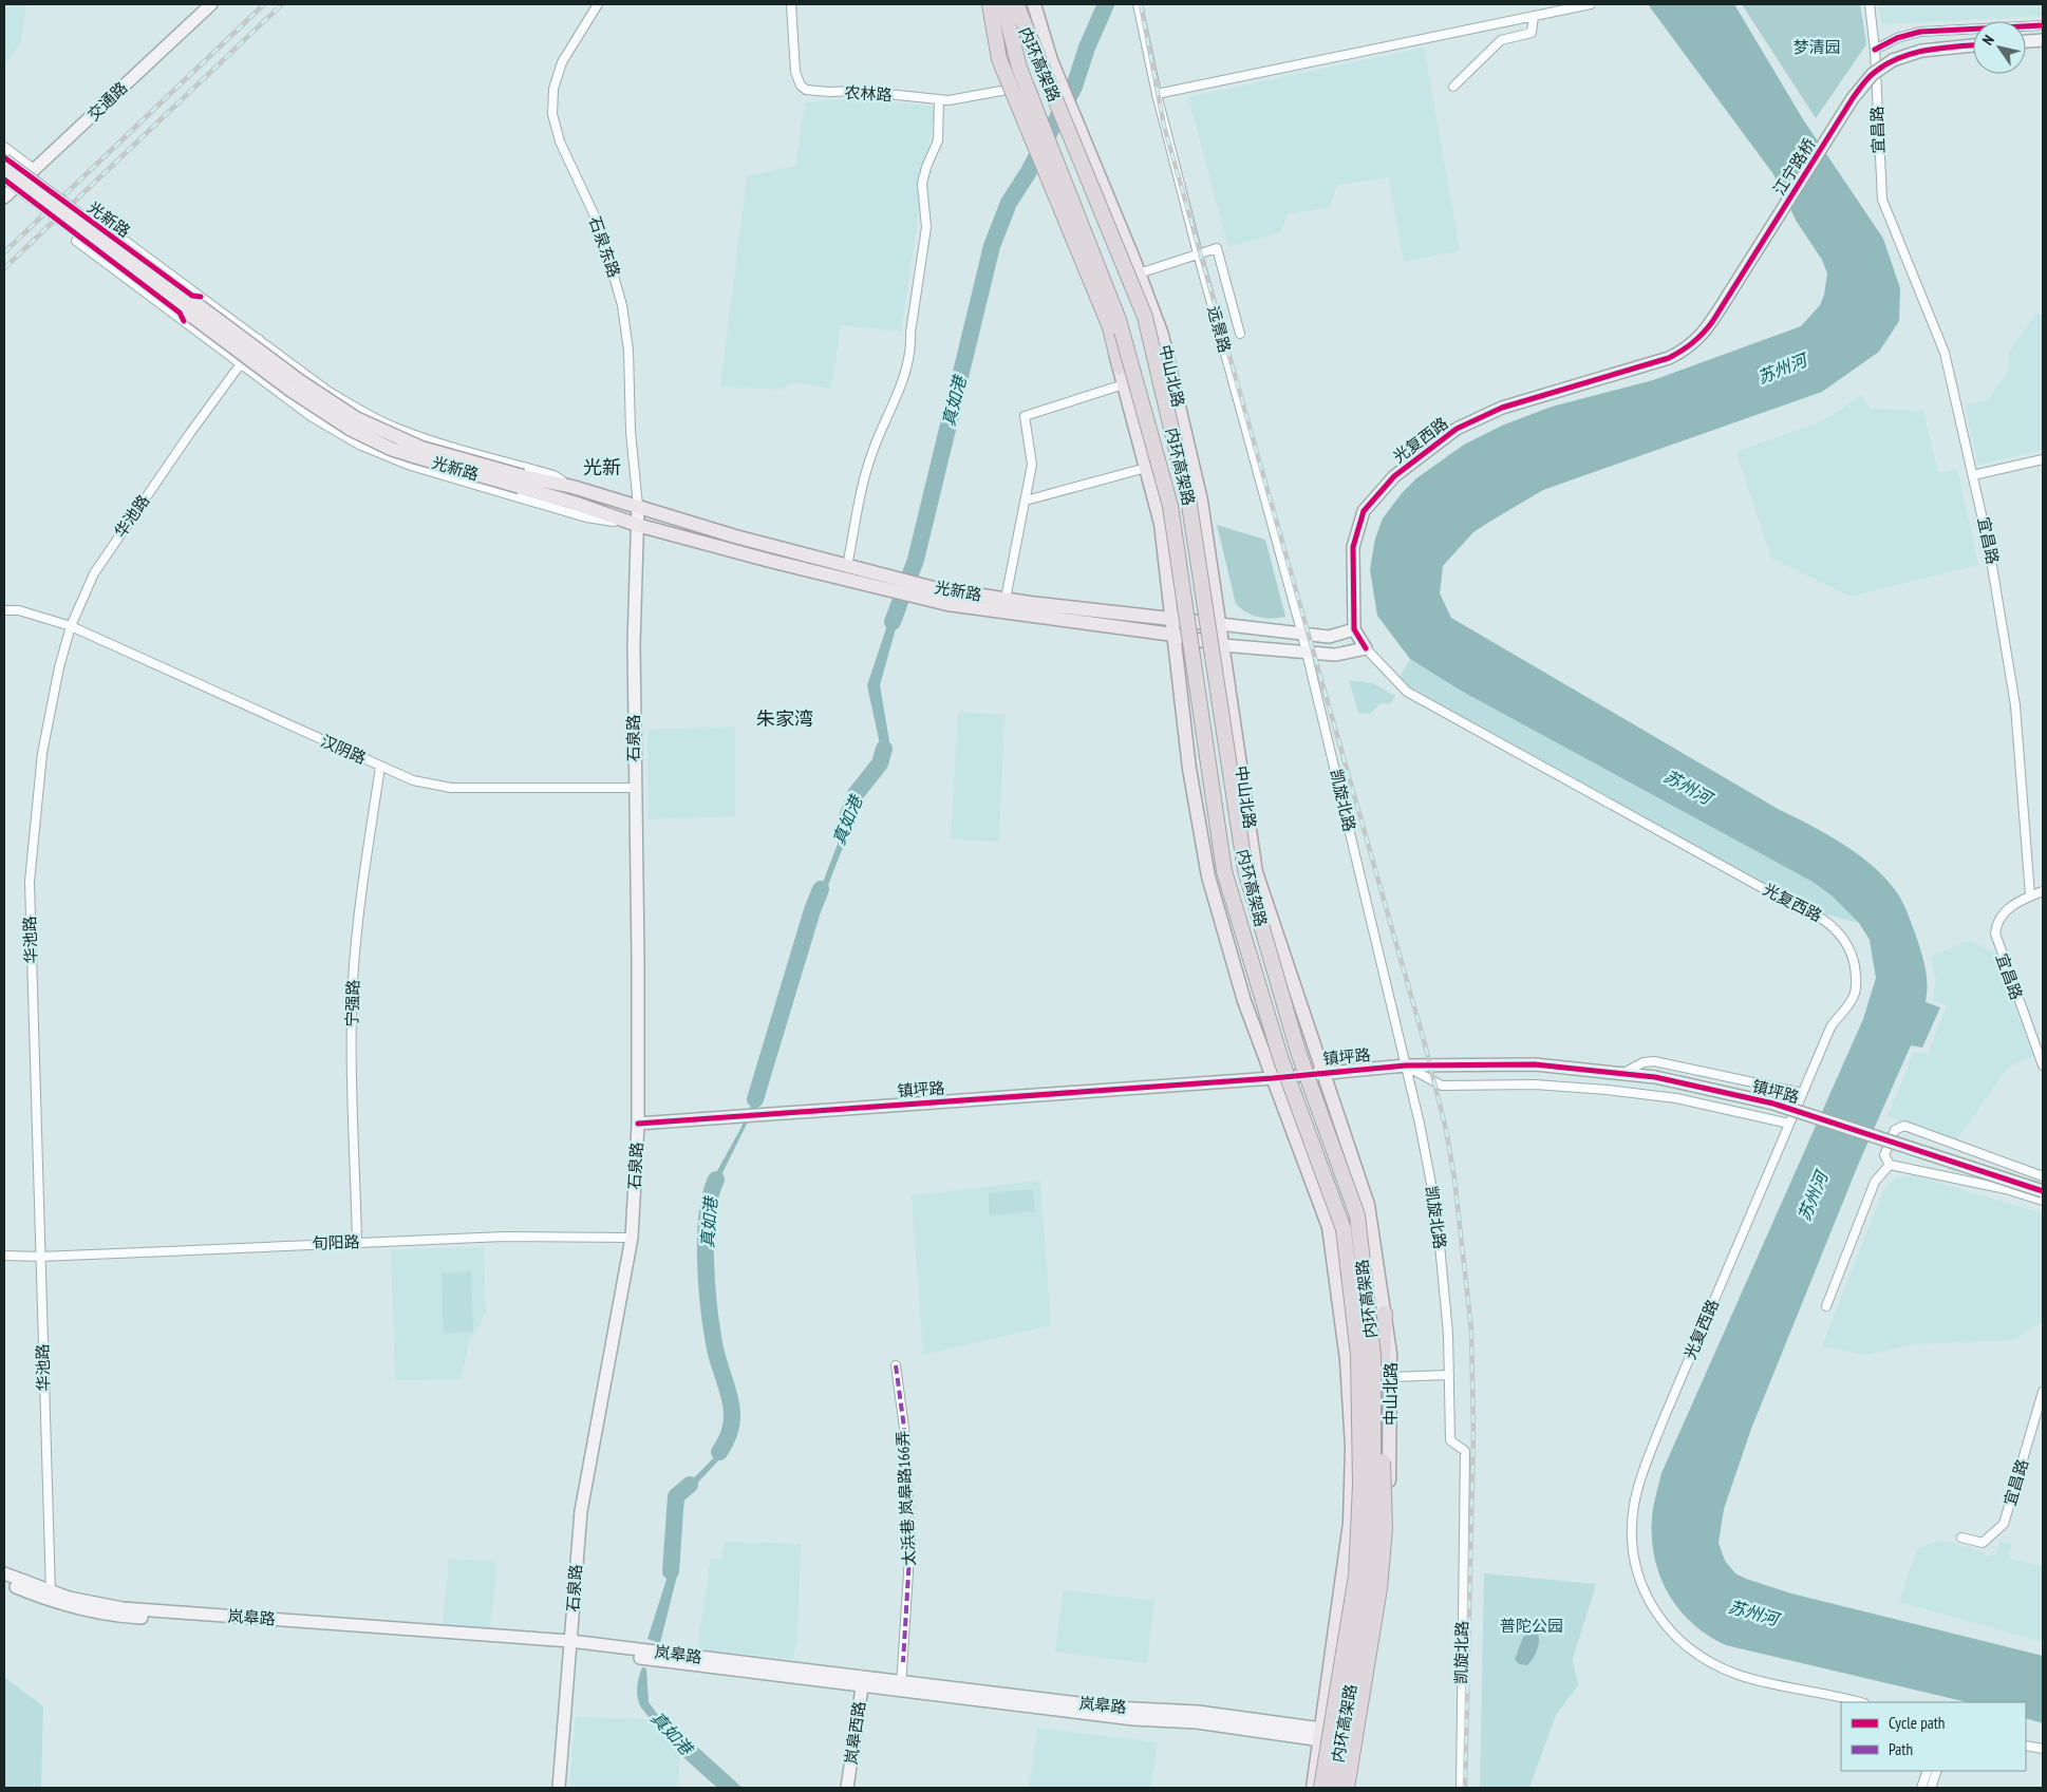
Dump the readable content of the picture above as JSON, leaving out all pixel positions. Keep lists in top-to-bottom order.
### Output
{
  "streets": {
    "highway": ["内环高架路"],
    "main road": [
      "交通路",
      "江宁路桥",
      "光新路",
      "中山北路",
      "光复西路",
      "石泉路",
      "镇坪路",
      "岚皋路",
      "岚皋西路"
    ],
    "street": [
      "农林路",
      "宜昌路",
      "石泉东路",
      "远景路",
      "华池路",
      "汉阴路",
      "凯旋北路",
      "宁强路",
      "旬阳路",
      "太浜巷 岚皋路166弄"
    ]
  },
  "crossings": [
    ["江宁路桥", "光复西路"],
    ["光新路", "石泉东路"],
    ["光新路", "远景路"],
    ["光新路", "中山北路"],
    ["光新路", "光复西路"],
    ["光新路", "华池路"],
    ["光新路", "石泉路"],
    ["光新路", "凯旋北路"],
    ["石泉东路", "石泉路"],
    ["远景路", "凯旋北路"],
    ["中山北路", "镇坪路"],
    ["中山北路", "岚皋路"],
    ["华池路", "汉阴路"],
    ["华池路", "旬阳路"],
    ["华池路", "岚皋路"],
    ["石泉路", "汉阴路"],
    ["石泉路", "镇坪路"],
    ["石泉路", "旬阳路"],
    ["石泉路", "岚皋路"],
    ["汉阴路", "宁强路"],
    ["凯旋北路", "镇坪路"],
    ["宁强路", "旬阳路"],
    ["太浜巷 岚皋路166弄", "岚皋路"],
    ["岚皋路", "岚皋西路"]
  ],
  "districts": ["光新", "朱家湾"],
  "water": ["苏州河", "真如港"],
  "parks": ["梦清园", "普陀公园"],
  "legend": ["Cycle path", "Path"],
  "north": "top left"
}
